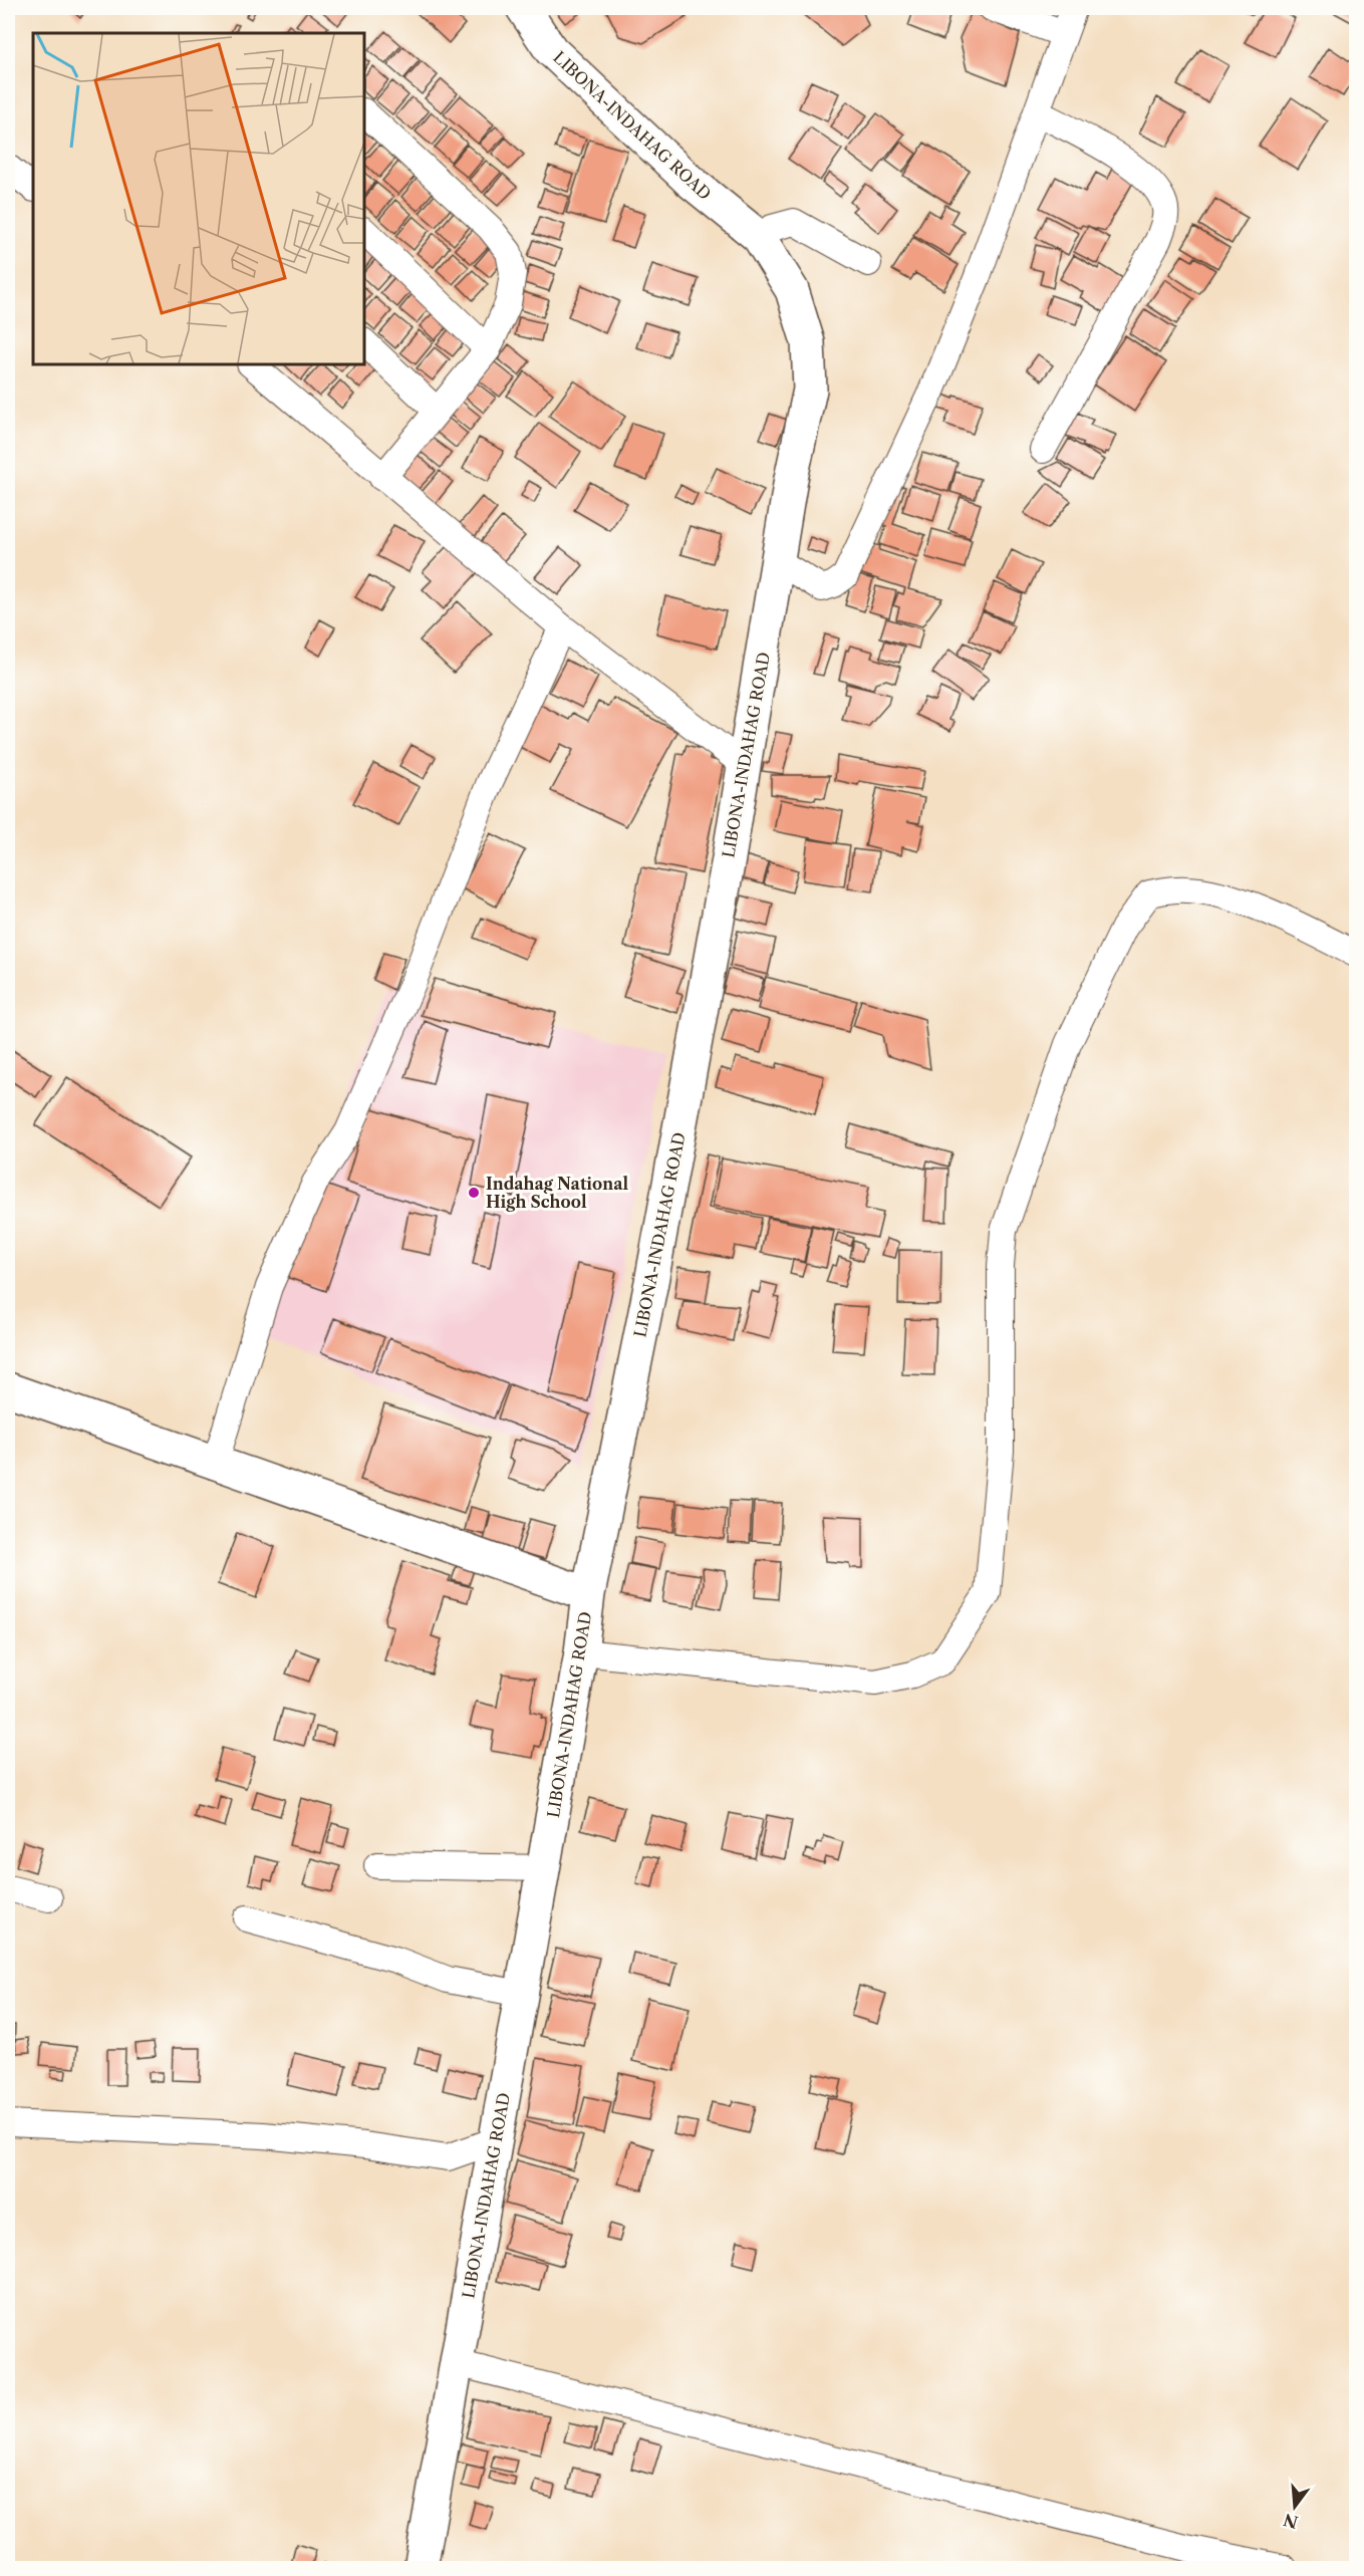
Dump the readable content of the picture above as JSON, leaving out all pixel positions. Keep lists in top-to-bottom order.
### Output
{
  "streets": {
    "main road": ["LIBONA-INDAHAG ROAD"]
  },
  "places": ["Indahag National High School"],
  "north": "bottom"
}
